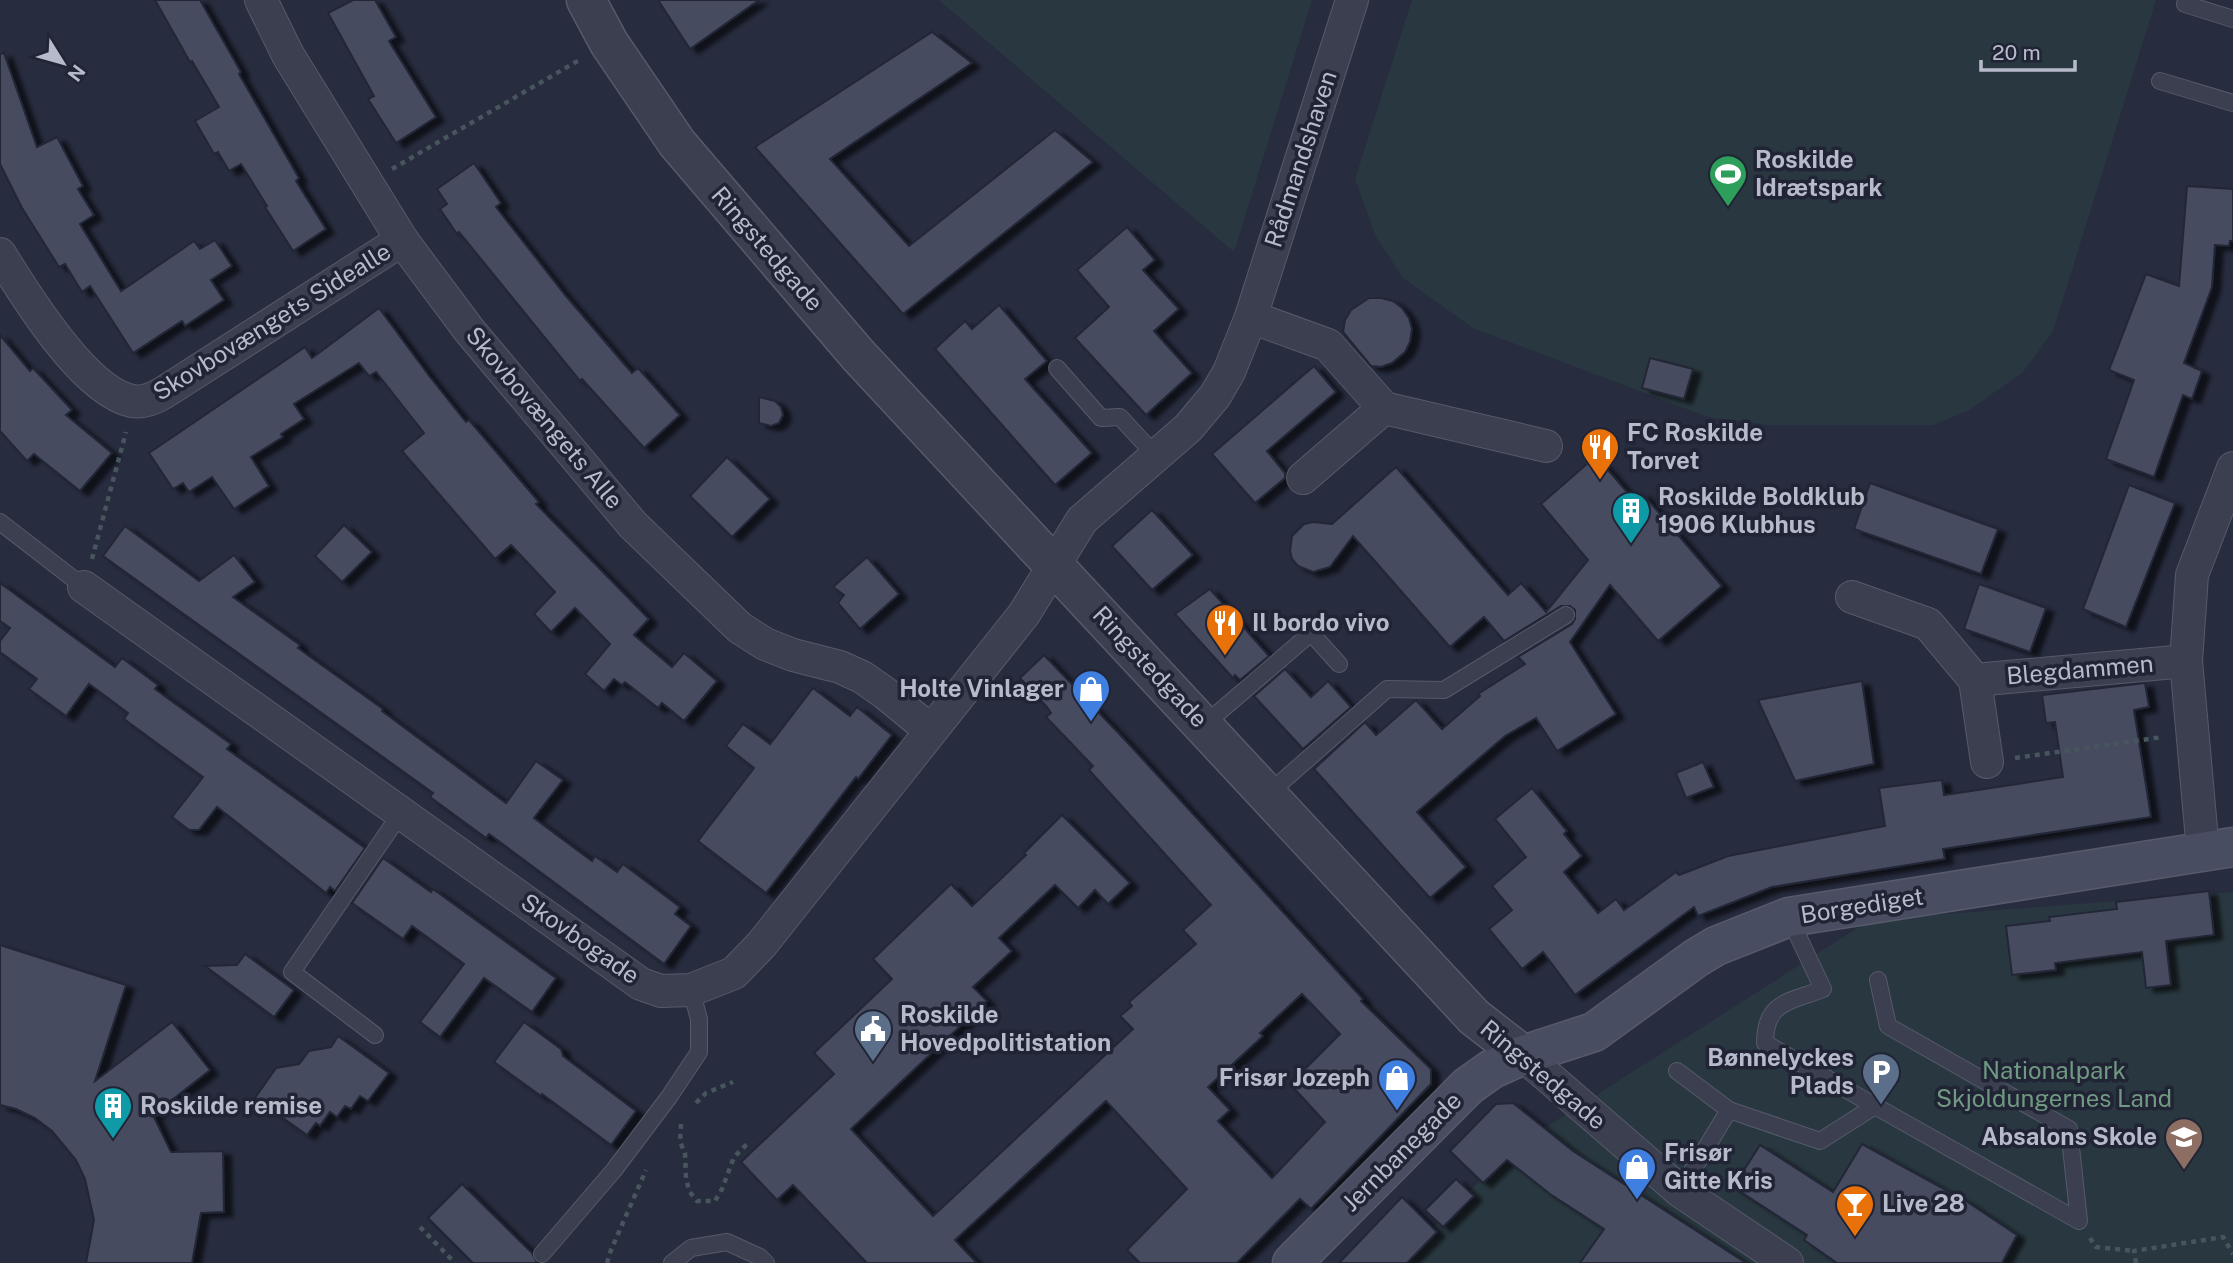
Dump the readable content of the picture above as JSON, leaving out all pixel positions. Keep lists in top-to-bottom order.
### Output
{
  "streets": {
    "main road": ["Borgediget", "Jernbanegade"],
    "street": [
      "Rådmandshaven",
      "Ringstedgade",
      "Skovbovængets Sidealle",
      "Skovbovængets Alle",
      "Blegdammen",
      "Skovbogade"
    ]
  },
  "crossings": [
    ["Rådmandshaven", "Ringstedgade"],
    ["Rådmandshaven", "Skovbogade"],
    ["Ringstedgade", "Borgediget"],
    ["Ringstedgade", "Skovbogade"],
    ["Ringstedgade", "Jernbanegade"],
    ["Skovbovængets Sidealle", "Skovbovængets Alle"],
    ["Skovbovængets Alle", "Skovbogade"],
    ["Blegdammen", "Borgediget"],
    ["Borgediget", "Jernbanegade"]
  ],
  "parks": ["Nationalpark Skjoldungernes Land"],
  "places": {
    "sports": ["Roskilde Idrætspark"],
    "restaurant": ["FC Roskilde Torvet", "Il bordo vivo"],
    "building": ["Roskilde Boldklub 1906 Klubhus", "Roskilde remise"],
    "shop": ["Holte Vinlager", "Frisør Jozeph", "Frisør Gitte Kris"],
    "public building": ["Roskilde Hovedpolitistation"],
    "parking": ["Bønnelyckes Plads"],
    "school or university": ["Absalons Skole"],
    "bar": ["Live 28"]
  },
  "scale_bar": "20 m",
  "north": "bottom right"
}
